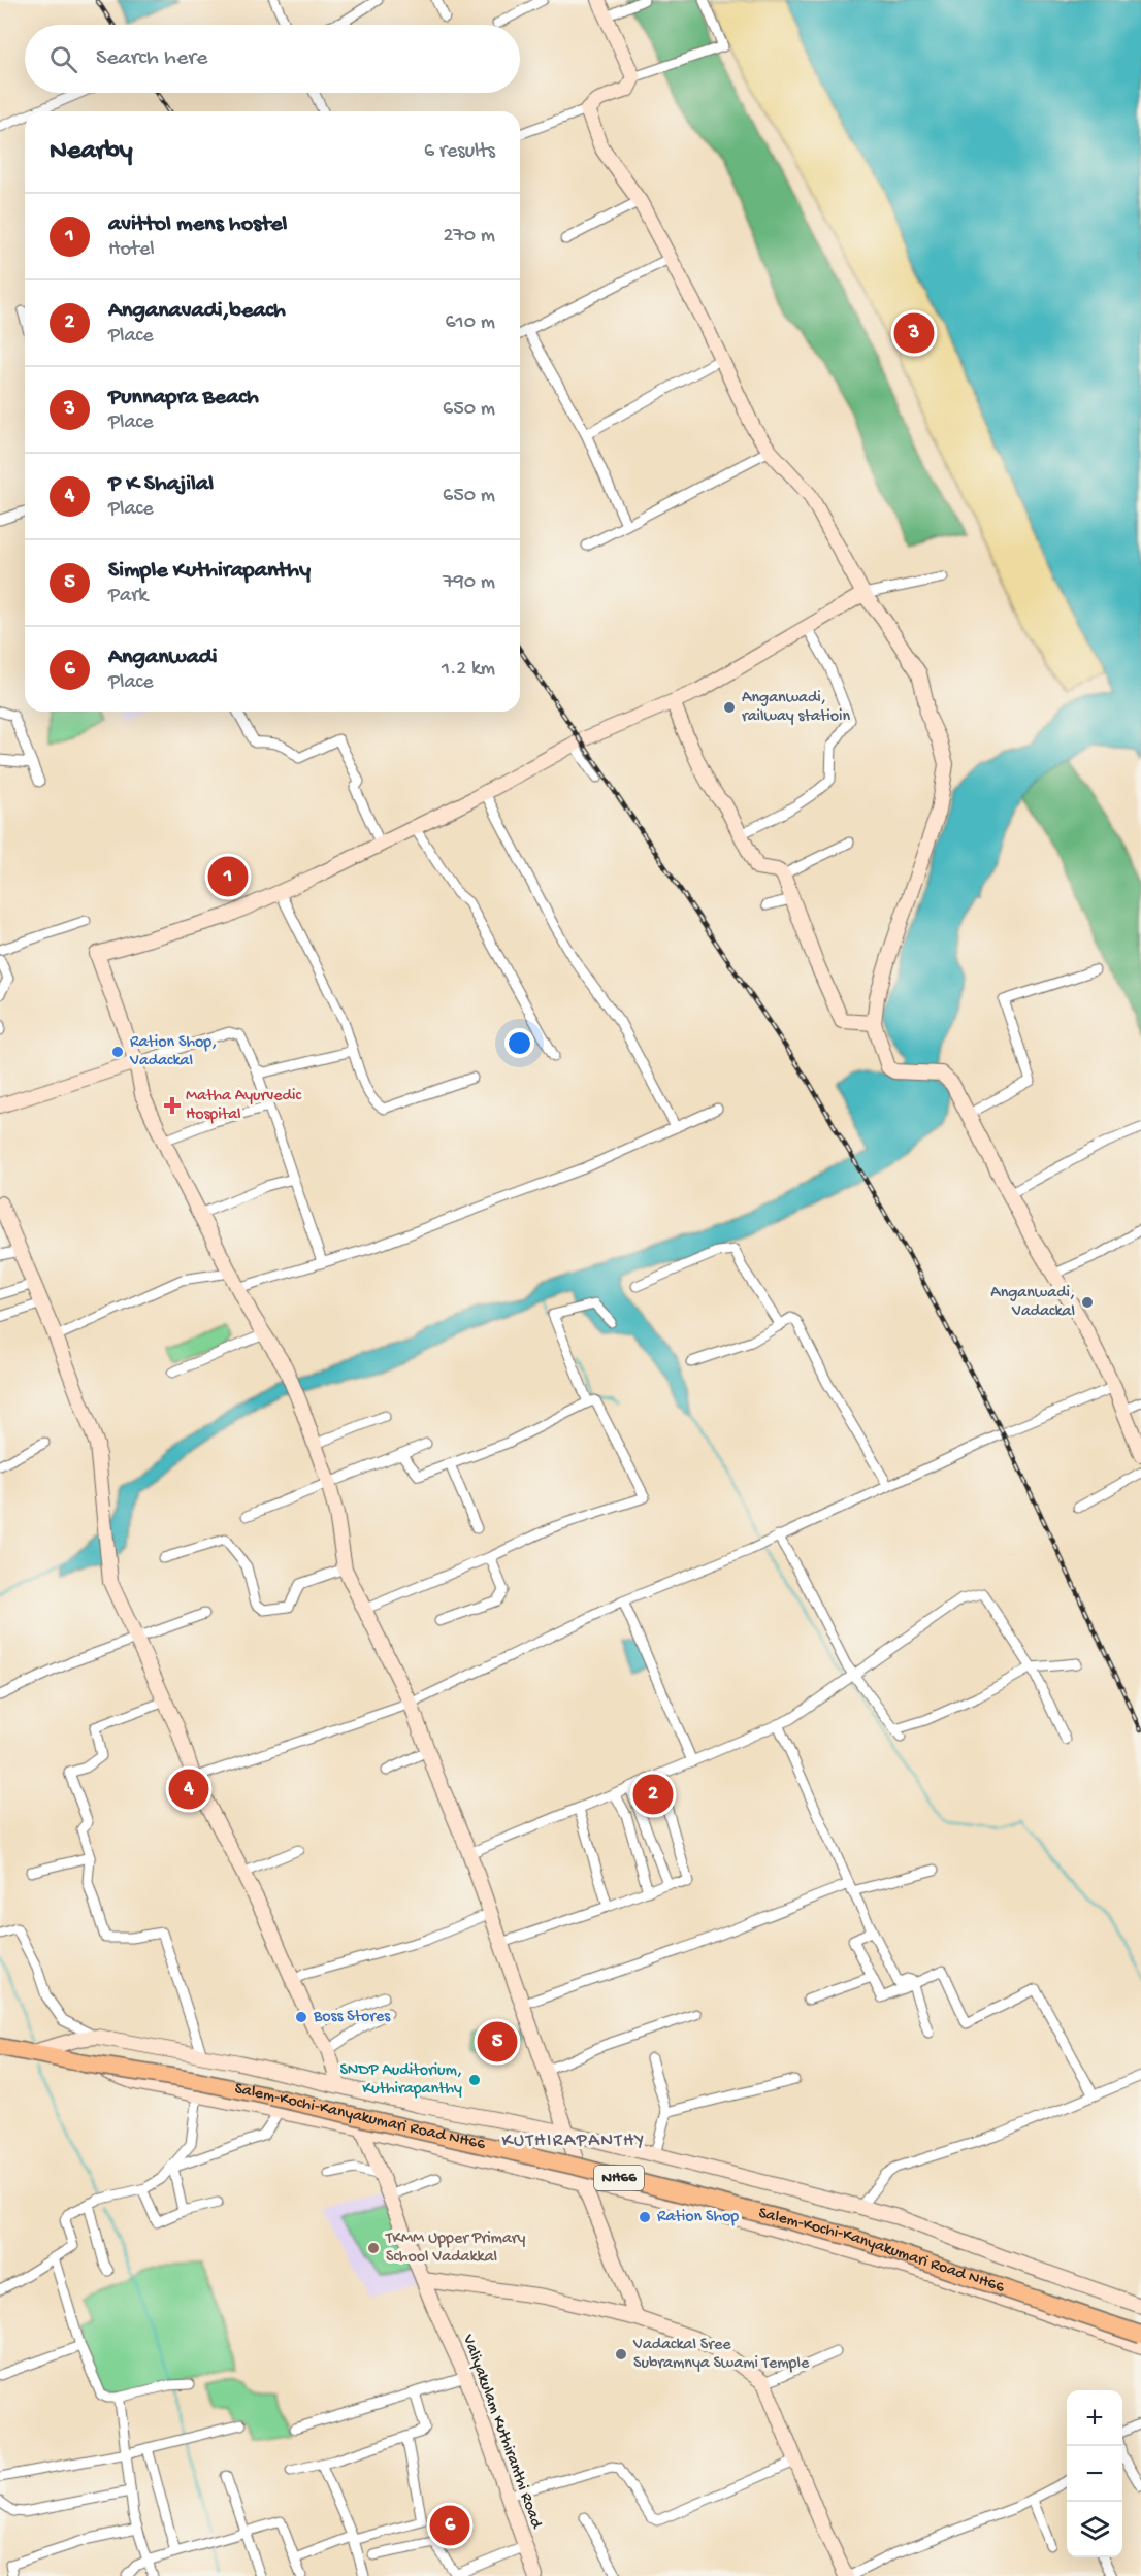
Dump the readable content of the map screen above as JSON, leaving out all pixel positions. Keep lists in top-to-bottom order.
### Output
{
  "streets": {
    "highway": ["Salem-Kochi-Kanyakumari Road NH66", "NH66"],
    "street": ["Valiyakulam Kuthiranthi Road"]
  },
  "districts": ["KUTHIRAPANTHY"],
  "places": {
    "other": [
      "Anganwadi, railway statioin",
      "Ration Shop, Vadackal",
      "Anganwadi, Vadackal",
      "Boss Stores",
      "SNDP Auditorium, Kuthirapanthy",
      "Ration Shop",
      "TKMM Upper Primary School Vadakkal",
      "Vadackal Sree Subramnya Swami Temple"
    ],
    "health": ["Matha Ayurvedic Hospital"]
  },
  "page": {
    "search": "Search here",
    "heading": ["Nearby", "6 results"],
    "list": [
      {
        "mark": "1",
        "name": "avittol mens hostel",
        "note": "Hotel",
        "value": "270 m"
      },
      {
        "mark": "2",
        "name": "Anganavadi,beach",
        "note": "Place",
        "value": "610 m"
      },
      {
        "mark": "3",
        "name": "Punnapra Beach",
        "note": "Place",
        "value": "650 m"
      },
      {
        "mark": "4",
        "name": "P K Shajilal",
        "note": "Place",
        "value": "650 m"
      },
      {
        "mark": "5",
        "name": "Simple Kuthirapanthy",
        "note": "Park",
        "value": "790 m"
      },
      {
        "mark": "6",
        "name": "Anganwadi",
        "note": "Place",
        "value": "1.2 km"
      }
    ],
    "pins": [
      "3",
      "1",
      "4",
      "2",
      "5",
      "6"
    ],
    "map_buttons": ["+", "−"]
  }
}
